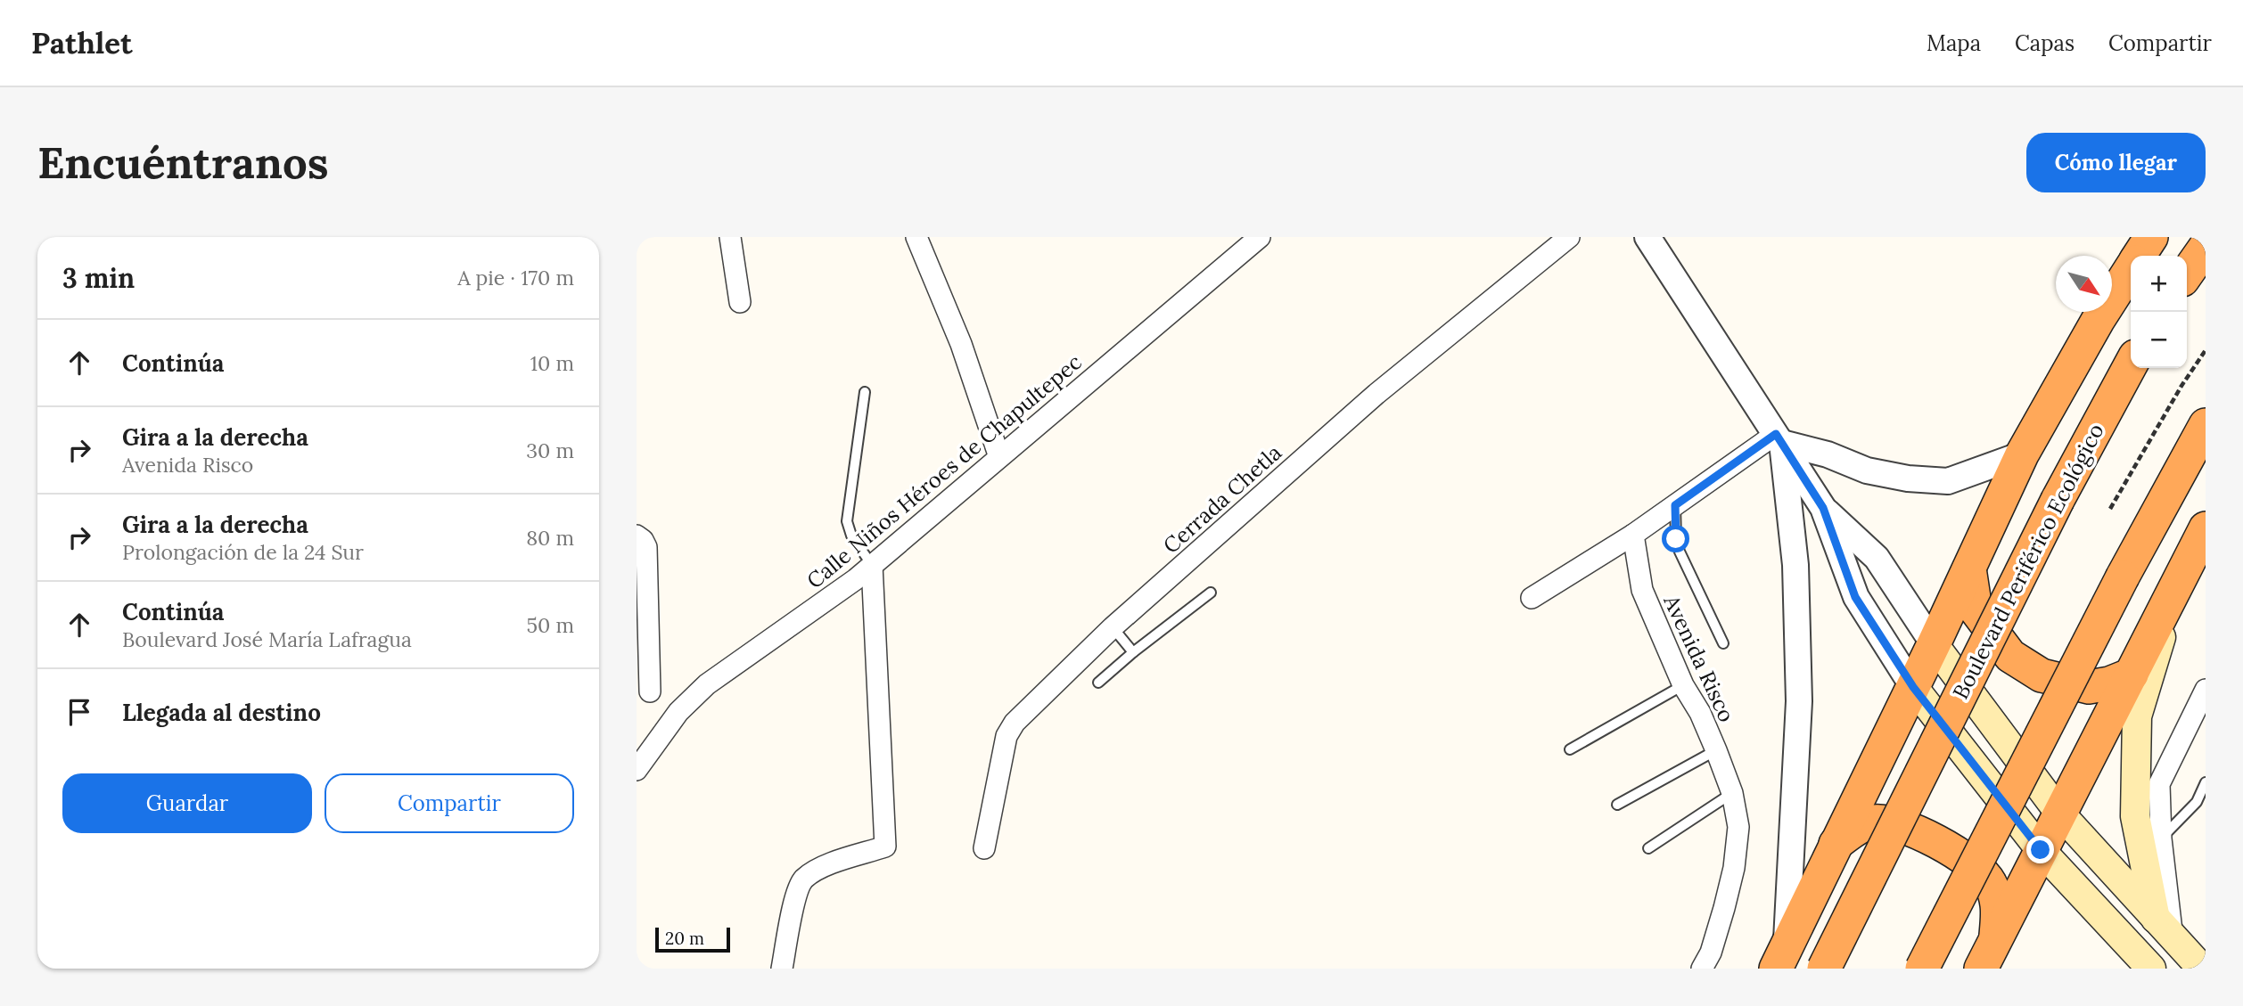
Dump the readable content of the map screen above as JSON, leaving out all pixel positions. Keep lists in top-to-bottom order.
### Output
{
  "streets": {
    "highway": ["Boulevard Periférico Ecológico"],
    "street": ["Calle Niños Héroes de Chapultepec", "Cerrada Chetla", "Avenida Risco"]
  },
  "scale_bar": "20 m",
  "north": "bottom right",
  "page": {
    "header": "Pathlet",
    "nav": ["Mapa", "Capas", "Compartir"],
    "buttons": [
      "Cómo llegar",
      ["Guardar", "Compartir"]
    ],
    "title": "Encuéntranos",
    "heading": ["3 min", "A pie · 170 m"],
    "map_buttons": ["+", "−"],
    "list": [
      ["Continúa", "10 m"],
      ["Gira a la derecha", "Avenida Risco", "30 m"],
      ["Gira a la derecha", "Prolongación de la 24 Sur", "80 m"],
      ["Continúa", "Boulevard José María Lafragua", "50 m"],
      "Llegada al destino"
    ],
    "scale": "20 m"
  }
}
